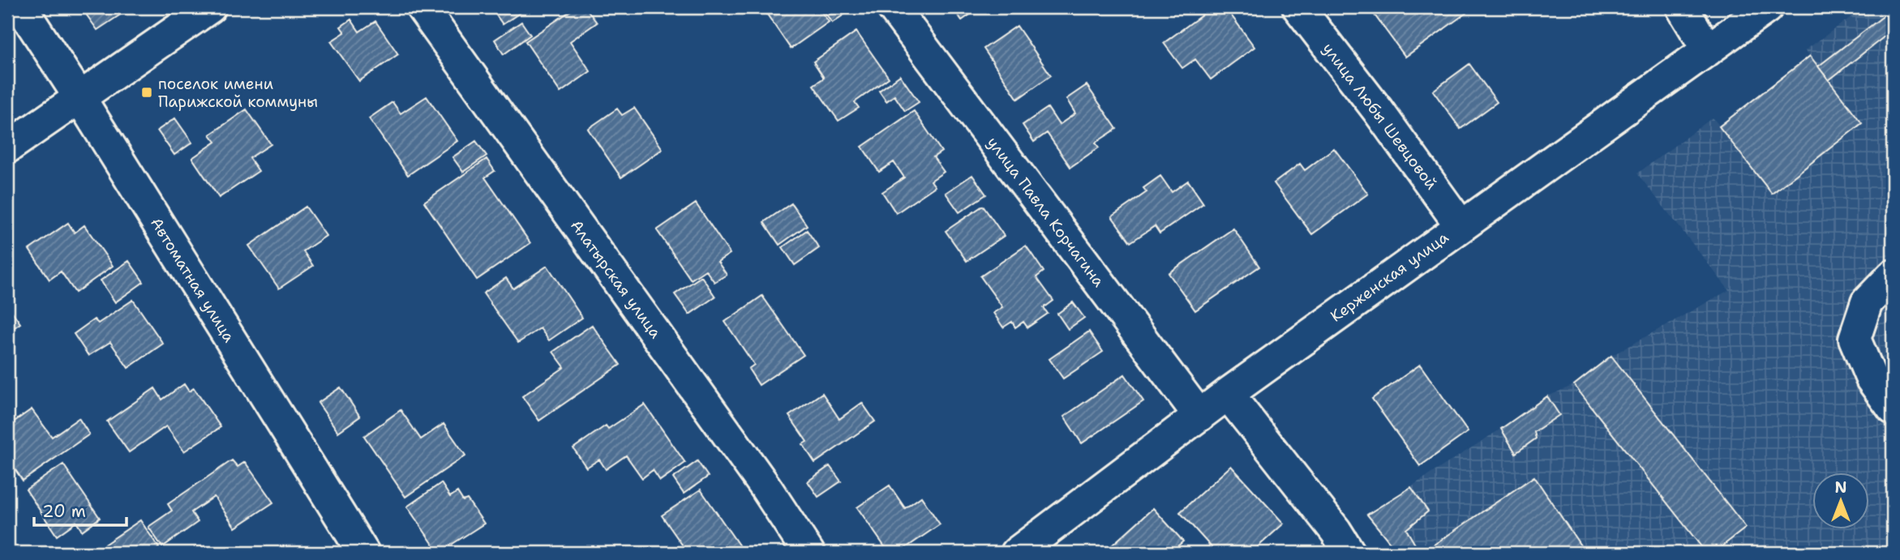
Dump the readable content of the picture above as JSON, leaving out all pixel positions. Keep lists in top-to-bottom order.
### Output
{
  "streets": {
    "street": [
      "улица Любы Шевцовой",
      "улица Павла Корчагина",
      "Керженская улица",
      "Алатырская улица",
      "Автоматная улица"
    ]
  },
  "crossings": [
    ["улица Любы Шевцовой", "Керженская улица"],
    ["улица Павла Корчагина", "Керженская улица"]
  ],
  "places": {
    "transit": ["поселок имени Парижской коммуны"]
  },
  "scale_bar": "20 m",
  "north": "top"
}
